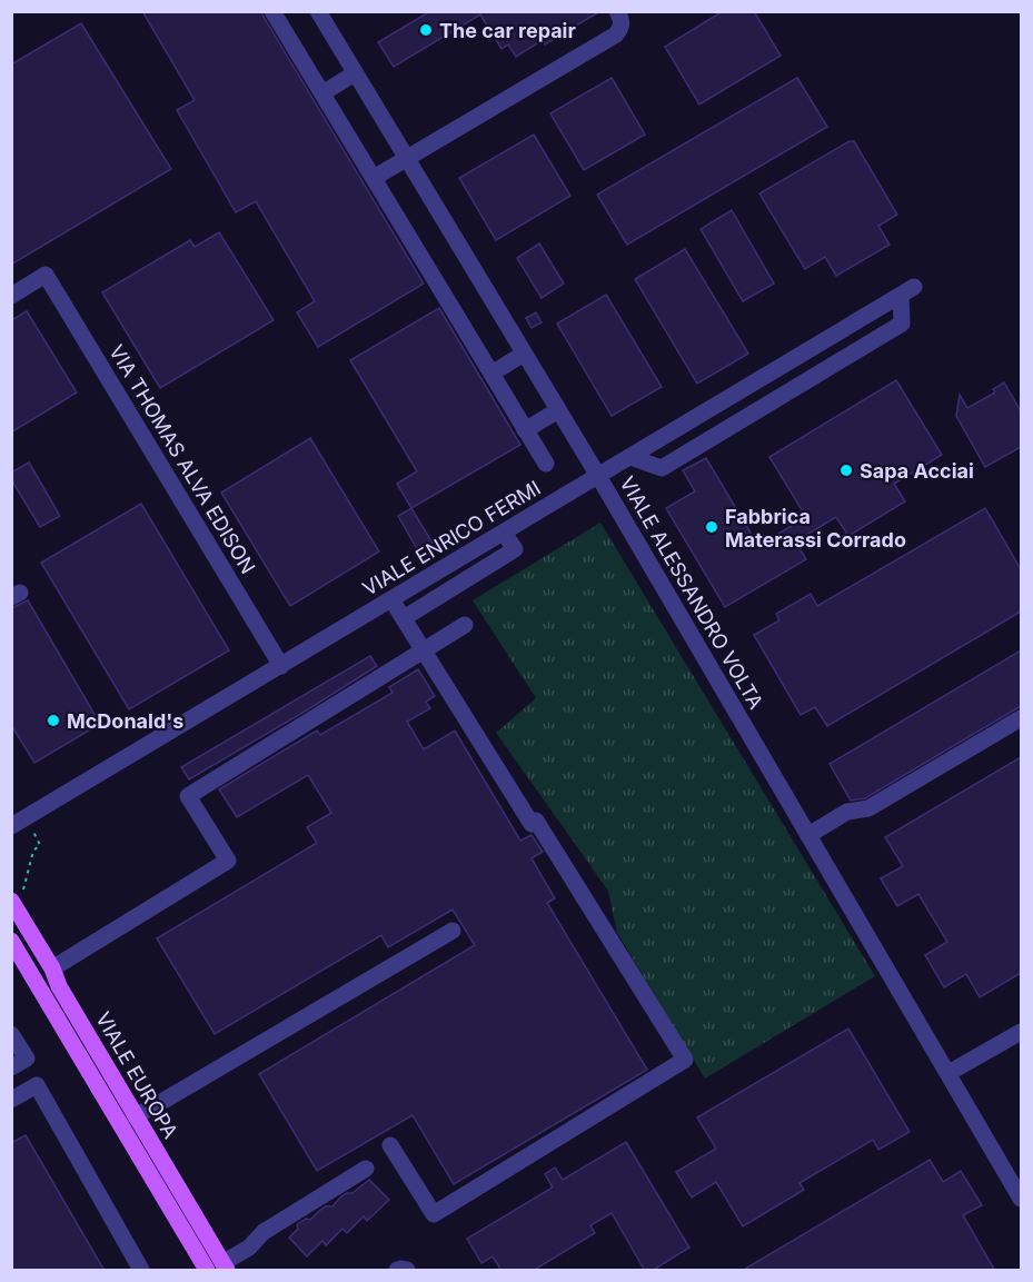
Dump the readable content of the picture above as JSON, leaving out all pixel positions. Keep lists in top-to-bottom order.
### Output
{
  "streets": {
    "main road": ["VIALE EUROPA"],
    "street": ["VIA THOMAS ALVA EDISON", "VIALE ENRICO FERMI", "VIALE ALESSANDRO VOLTA"]
  },
  "crossings": [
    ["VIA THOMAS ALVA EDISON", "VIALE ENRICO FERMI"],
    ["VIALE ENRICO FERMI", "VIALE ALESSANDRO VOLTA"]
  ],
  "places": [
    "The car repair",
    "Sapa Acciai",
    "Fabbrica Materassi Corrado",
    "McDonald's"
  ]
}
